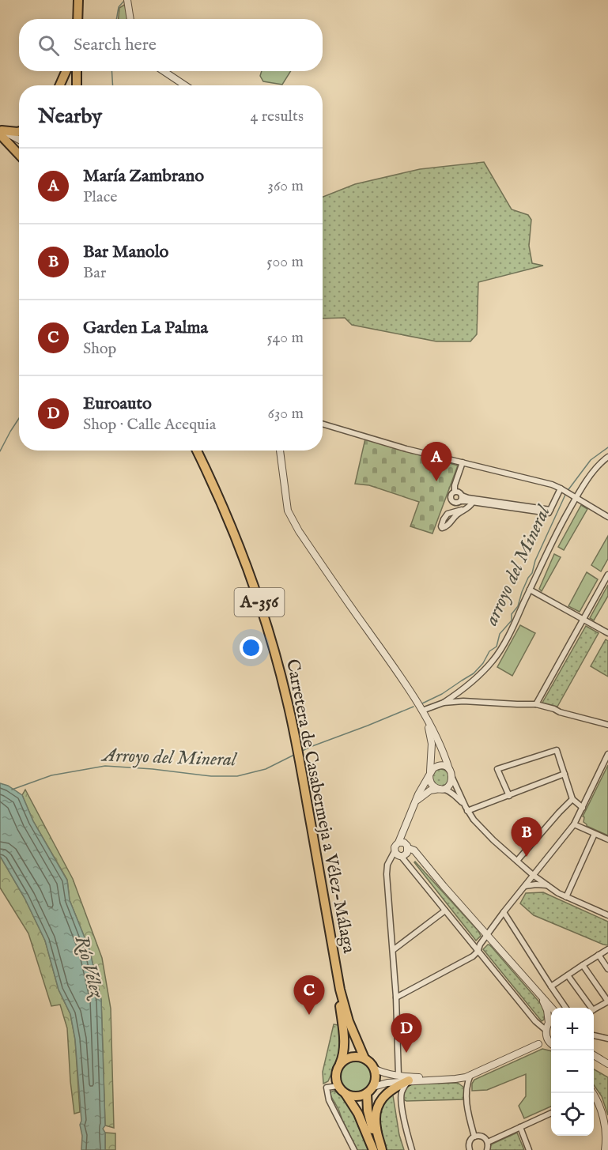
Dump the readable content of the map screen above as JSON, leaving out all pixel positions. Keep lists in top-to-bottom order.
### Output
{
  "streets": {
    "main road": ["A-356", "Carretera de Casabermeja a Vélez-Málaga"]
  },
  "crossings": [
    ["A-356", "Carretera de Casabermeja a Vélez-Málaga"]
  ],
  "water": ["arroyo del Mineral", "Arroyo del Mineral", "Río Vélez"],
  "page": {
    "search": "Search here",
    "heading": ["Nearby", "4 results"],
    "list": [
      {
        "mark": "A",
        "name": "María Zambrano",
        "note": "Place",
        "value": "360 m"
      },
      {
        "mark": "B",
        "name": "Bar Manolo",
        "note": "Bar",
        "value": "500 m"
      },
      {
        "mark": "C",
        "name": "Garden La Palma",
        "note": "Shop",
        "value": "540 m"
      },
      {
        "mark": "D",
        "name": "Euroauto",
        "note": "Shop · Calle Acequia",
        "value": "630 m"
      }
    ],
    "pins": [
      "A",
      "B",
      "C",
      "D"
    ],
    "map_buttons": ["+", "−"]
  }
}
